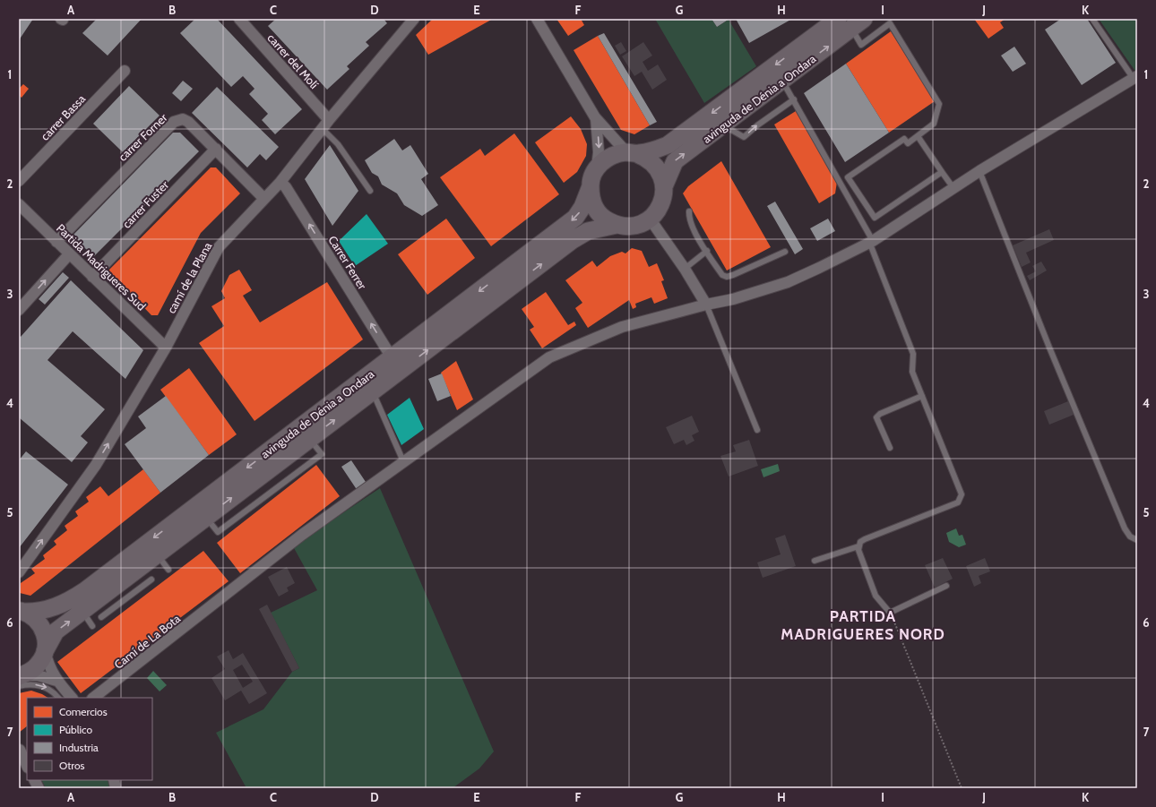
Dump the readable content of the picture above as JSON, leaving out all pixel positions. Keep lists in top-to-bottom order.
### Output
{
  "streets": {
    "main road": ["avinguda de Dénia a Ondara"],
    "street": [
      "carrer del Molí",
      "carrer Bassa",
      "carrer Forner",
      "carrer Fuster",
      "Carrer Ferrer",
      "Partida Madrigueres Sud",
      "camí de la Plana",
      "Camí de La Bota"
    ]
  },
  "crossings": [
    ["carrer del Molí", "camí de la Plana"],
    ["avinguda de Dénia a Ondara", "Carrer Ferrer"],
    ["carrer Forner", "carrer Fuster"],
    ["carrer Forner", "Partida Madrigueres Sud"],
    ["carrer Forner", "camí de la Plana"],
    ["carrer Fuster", "Partida Madrigueres Sud"],
    ["Carrer Ferrer", "camí de la Plana"],
    ["Partida Madrigueres Sud", "camí de la Plana"]
  ],
  "one_way": ["Carrer Ferrer", "camí de la Plana"],
  "districts": ["PARTIDA MADRIGUERES NORD"],
  "legend": [
    "Comercios",
    "Público",
    "Industria",
    "Otros"
  ],
  "grid": {
    "columns": [
      "A",
      "B",
      "C",
      "D",
      "E",
      "F",
      "G",
      "H",
      "I",
      "J",
      "K"
    ],
    "rows": [
      "1",
      "2",
      "3",
      "4",
      "5",
      "6",
      "7"
    ]
  }
}
